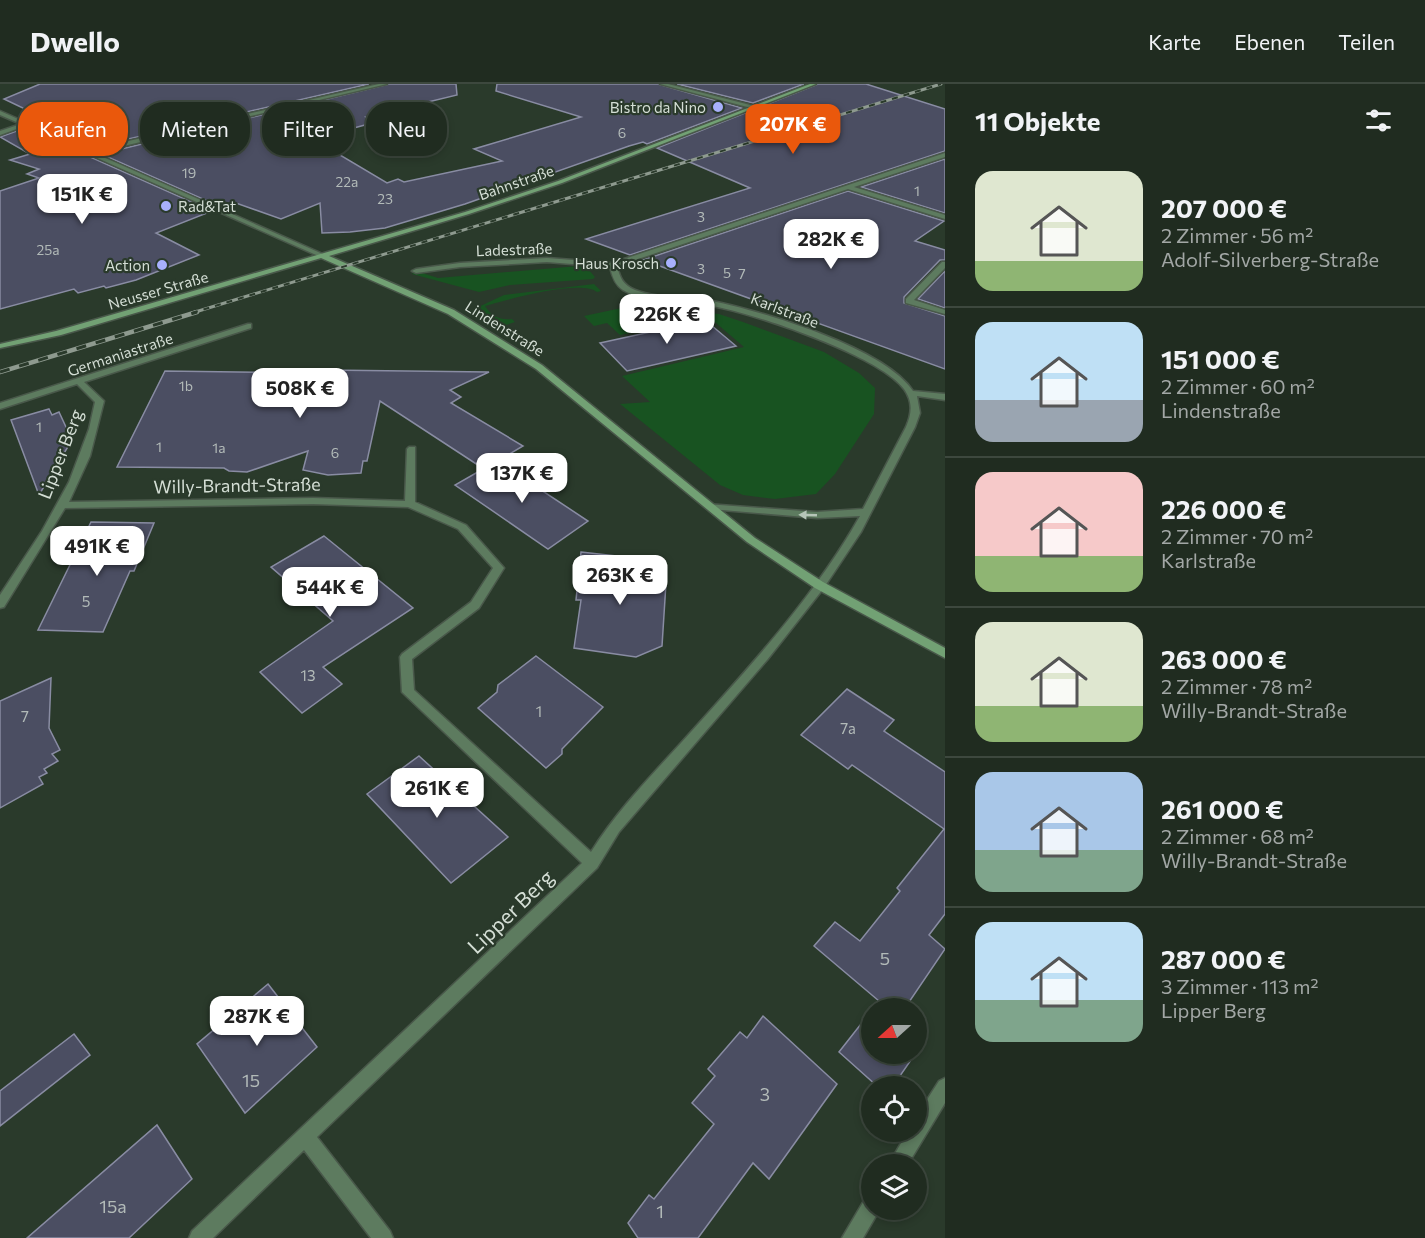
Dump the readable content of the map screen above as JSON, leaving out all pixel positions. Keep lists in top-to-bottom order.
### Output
{
  "streets": {
    "street": [
      "Bahnstraße",
      "Ladestraße",
      "Neusser Straße",
      "Karlstraße",
      "Lindenstraße",
      "Germaniastraße",
      "Lipper Berg",
      "Willy-Brandt-Straße"
    ]
  },
  "crossings": [
    ["Bahnstraße", "Neusser Straße"],
    ["Bahnstraße", "Lindenstraße"],
    ["Ladestraße", "Karlstraße"],
    ["Neusser Straße", "Lindenstraße"],
    ["Lindenstraße", "Lipper Berg"],
    ["Germaniastraße", "Lipper Berg"],
    ["Lipper Berg", "Willy-Brandt-Straße"]
  ],
  "places": [
    "Bistro da Nino",
    "Rad&Tat",
    "Haus Krosch",
    "Action"
  ],
  "house_numbers": [
    "6",
    "19",
    "22a",
    "1",
    "23",
    "3",
    "25a",
    "3",
    "5",
    "7",
    "1b",
    "1",
    "1",
    "1a",
    "6",
    "5",
    "13",
    "1",
    "7",
    "7a",
    "5",
    "15",
    "3",
    "15a",
    "1"
  ],
  "north": "left",
  "page": {
    "header": "Dwello",
    "nav": ["Karte", "Ebenen", "Teilen"],
    "heading": "11 Objekte",
    "chip": [
      "Kaufen",
      "Mieten",
      "Filter",
      "Neu"
    ],
    "price": [
      "207K €",
      "151K €",
      "282K €",
      "226K €",
      "508K €",
      "137K €",
      "491K €",
      "263K €",
      "544K €",
      "261K €",
      "287K €"
    ],
    "list": [
      {
        "name": "207 000 €",
        "note": "2 Zimmer · 56 m² · Adolf-Silverberg-Straße"
      },
      {
        "name": "151 000 €",
        "note": "2 Zimmer · 60 m² · Lindenstraße"
      },
      {
        "name": "226 000 €",
        "note": "2 Zimmer · 70 m² · Karlstraße"
      },
      {
        "name": "263 000 €",
        "note": "2 Zimmer · 78 m² · Willy-Brandt-Straße"
      },
      {
        "name": "261 000 €",
        "note": "2 Zimmer · 68 m² · Willy-Brandt-Straße"
      },
      {
        "name": "287 000 €",
        "note": "3 Zimmer · 113 m² · Lipper Berg"
      }
    ]
  }
}
